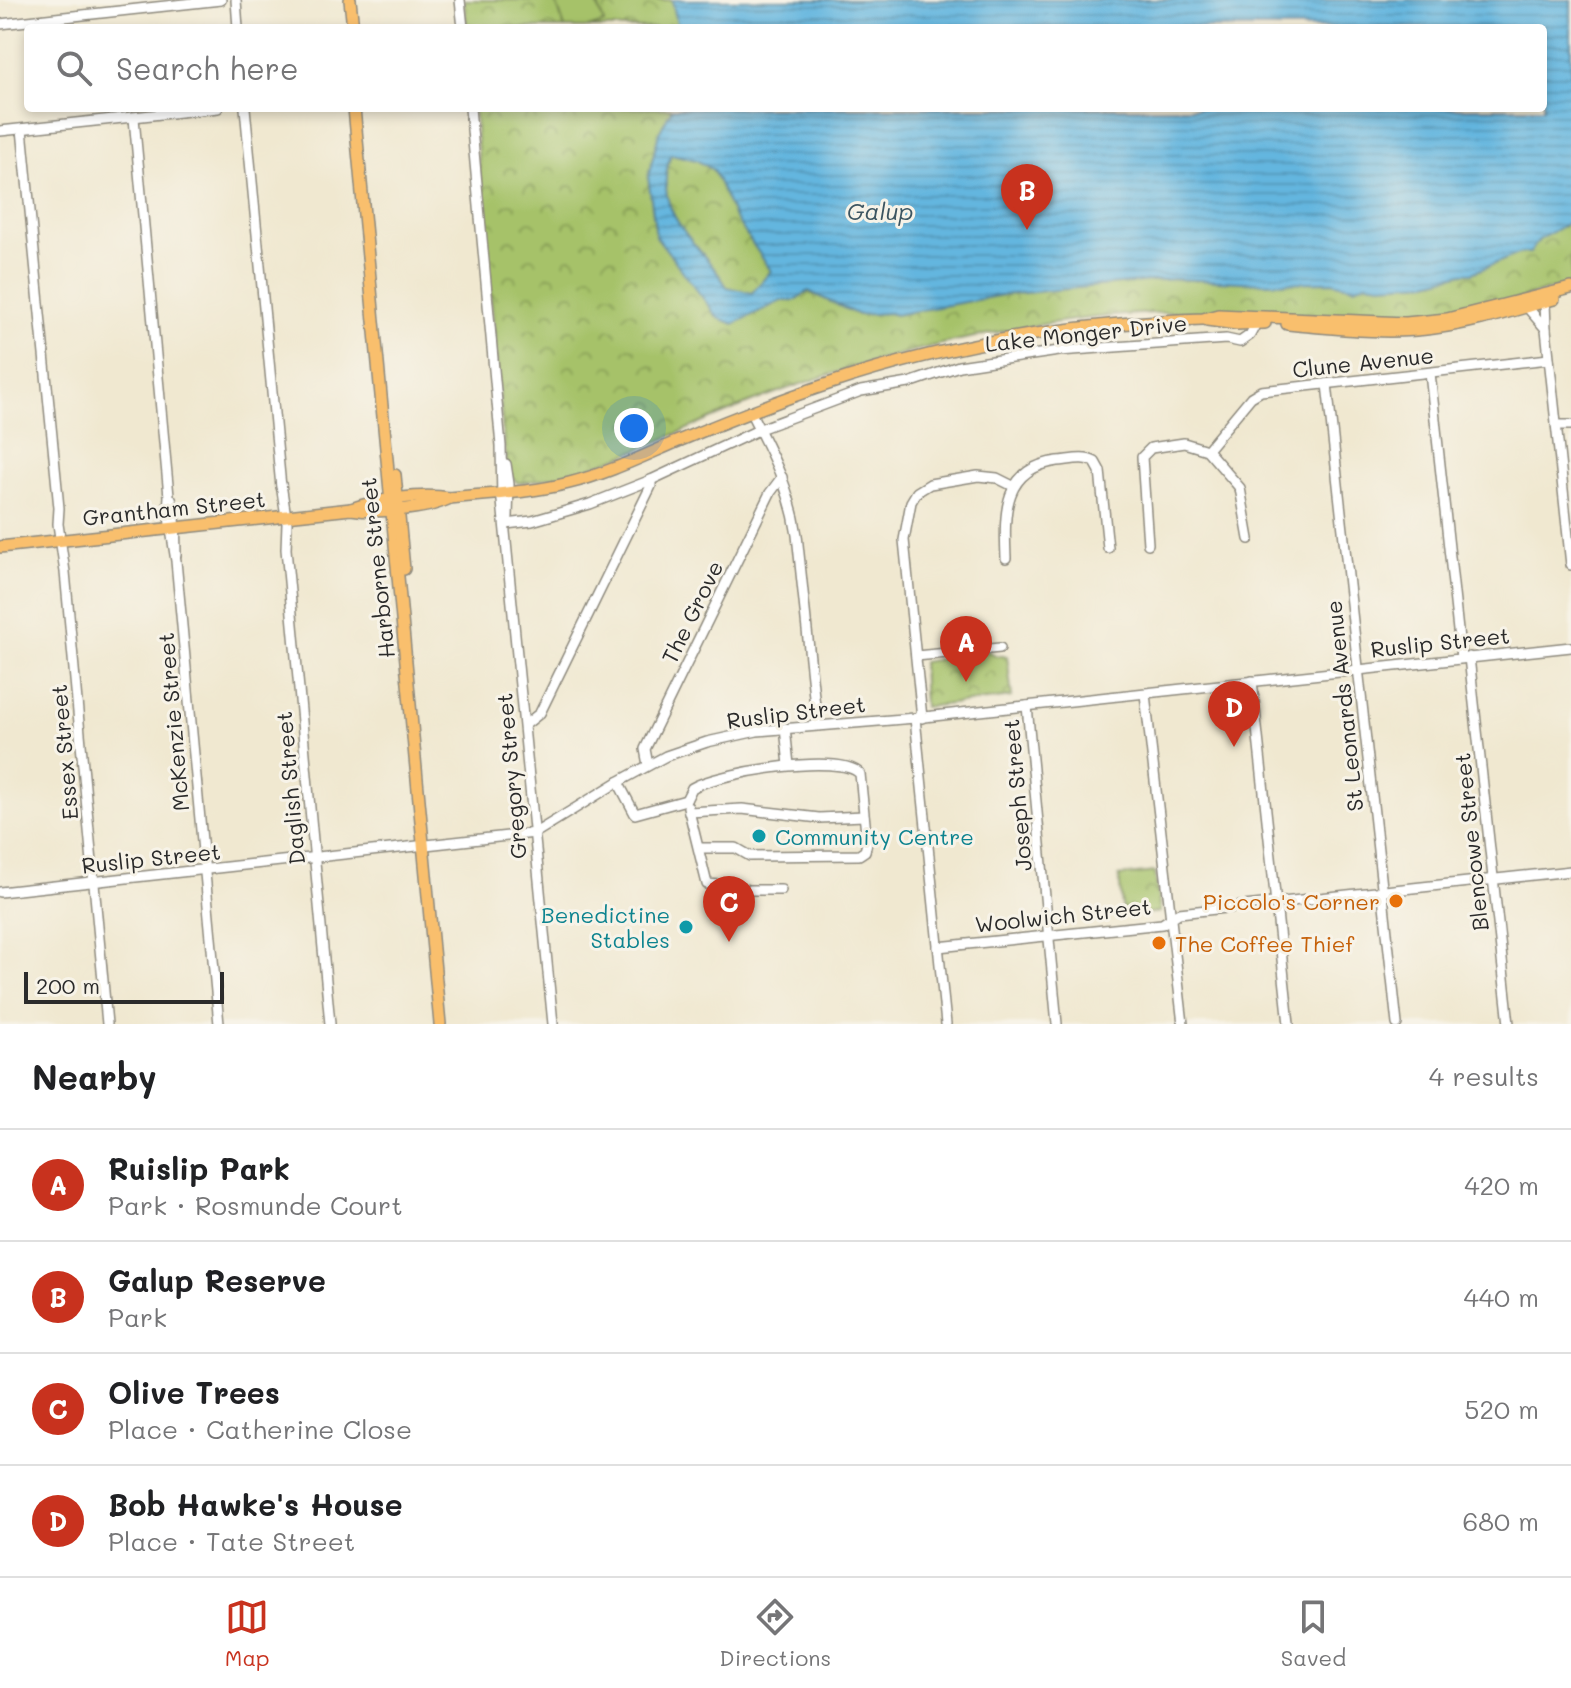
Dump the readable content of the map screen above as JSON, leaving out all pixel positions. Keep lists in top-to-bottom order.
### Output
{
  "streets": {
    "main road": ["Lake Monger Drive", "Grantham Street", "Harborne Street"],
    "street": [
      "Clune Avenue",
      "The Grove",
      "Ruslip Street",
      "St Leonards Avenue",
      "McKenzie Street",
      "Essex Street",
      "Gregory Street",
      "Daglish Street",
      "Joseph Street",
      "Blencowe Street",
      "Woolwich Street"
    ]
  },
  "crossings": [
    ["Lake Monger Drive", "Grantham Street"],
    ["Lake Monger Drive", "Gregory Street"],
    ["Clune Avenue", "St Leonards Avenue"],
    ["Clune Avenue", "Blencowe Street"],
    ["Grantham Street", "Harborne Street"],
    ["Grantham Street", "McKenzie Street"],
    ["Grantham Street", "Essex Street"],
    ["Grantham Street", "Gregory Street"],
    ["Grantham Street", "Daglish Street"],
    ["Harborne Street", "Ruslip Street"],
    ["The Grove", "Ruslip Street"],
    ["Ruslip Street", "St Leonards Avenue"],
    ["Ruslip Street", "McKenzie Street"],
    ["Ruslip Street", "Essex Street"],
    ["Ruslip Street", "Gregory Street"],
    ["Ruslip Street", "Daglish Street"],
    ["Ruslip Street", "Joseph Street"],
    ["Ruslip Street", "Blencowe Street"],
    ["St Leonards Avenue", "Woolwich Street"],
    ["Joseph Street", "Woolwich Street"],
    ["Blencowe Street", "Woolwich Street"]
  ],
  "water": ["Galup"],
  "places": [
    "Community Centre",
    "Piccolo's Corner",
    "Benedictine Stables",
    "The Coffee Thief"
  ],
  "scale_bar": "200 m",
  "page": {
    "search": "Search here",
    "pins": [
      "B",
      "A",
      "D",
      "C"
    ],
    "scale": "200 m",
    "heading": ["Nearby", "4 results"],
    "list": [
      {
        "mark": "A",
        "name": "Ruislip Park",
        "note": "Park · Rosmunde Court",
        "value": "420 m"
      },
      {
        "mark": "B",
        "name": "Galup Reserve",
        "note": "Park",
        "value": "440 m"
      },
      {
        "mark": "C",
        "name": "Olive Trees",
        "note": "Place · Catherine Close",
        "value": "520 m"
      },
      {
        "mark": "D",
        "name": "Bob Hawke's House",
        "note": "Place · Tate Street",
        "value": "680 m"
      }
    ],
    "nav": ["Map", "Directions", "Saved"]
  }
}
